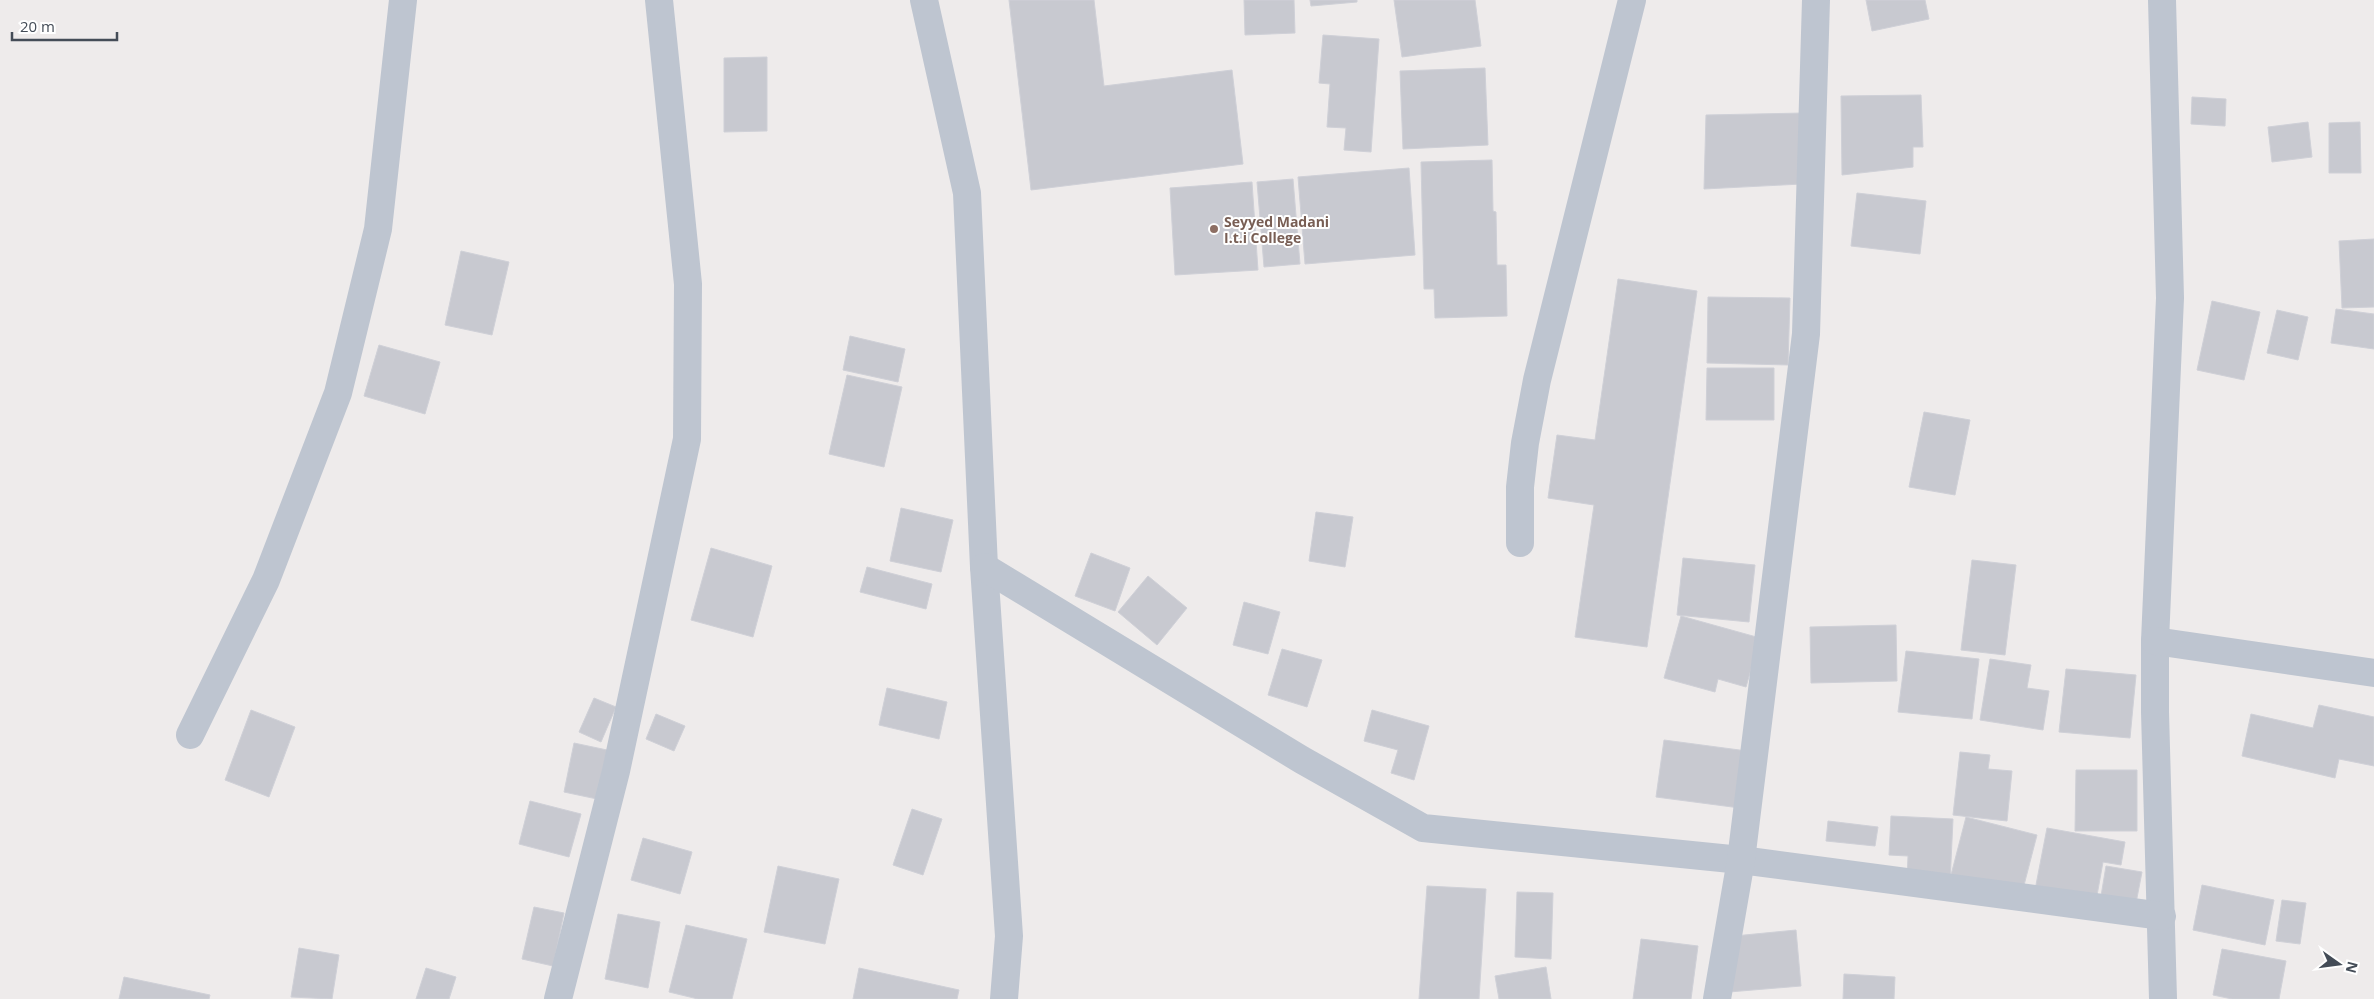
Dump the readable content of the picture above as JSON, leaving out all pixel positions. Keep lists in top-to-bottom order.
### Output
{
  "places": ["Seyyed Madani I.t.i College"],
  "scale_bar": "20 m",
  "north": "right"
}
